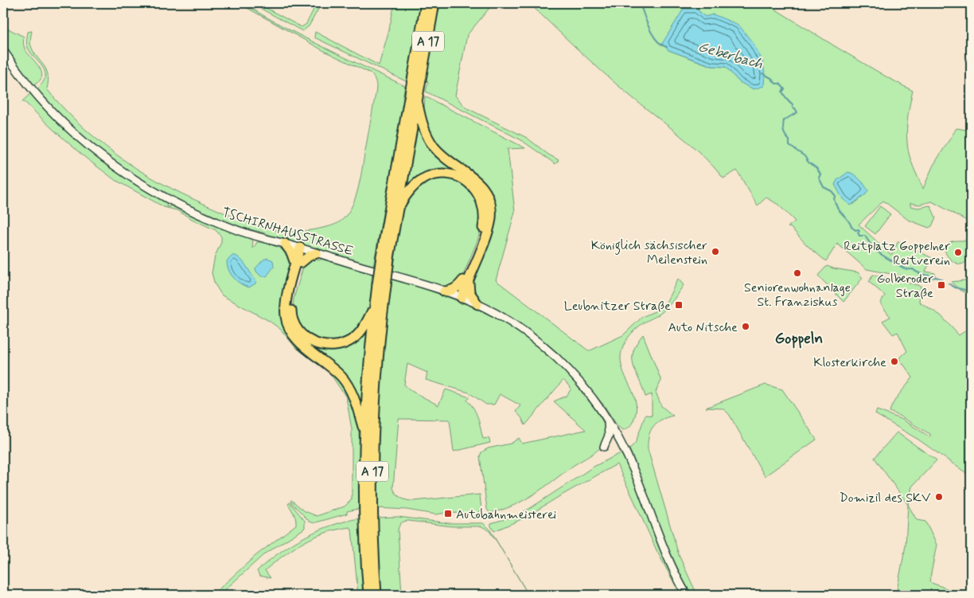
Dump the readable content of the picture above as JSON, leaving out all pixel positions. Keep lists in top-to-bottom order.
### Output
{
  "streets": {
    "highway": ["A 17"],
    "main road": ["TSCHIRNHAUSSTRASSE"]
  },
  "districts": ["Goppeln"],
  "water": ["Geberbach"],
  "places": {
    "other": [
      "Königlich sächsischer Meilenstein",
      "Reitplatz Goppelner Reitverein",
      "Seniorenwohnanlage St. Franziskus",
      "Auto Nitsche",
      "Klosterkirche",
      "Domizil des SKV"
    ],
    "transit": ["Golberoder Straße", "Leubnitzer Straße", "Autobahnmeisterei"]
  }
}
